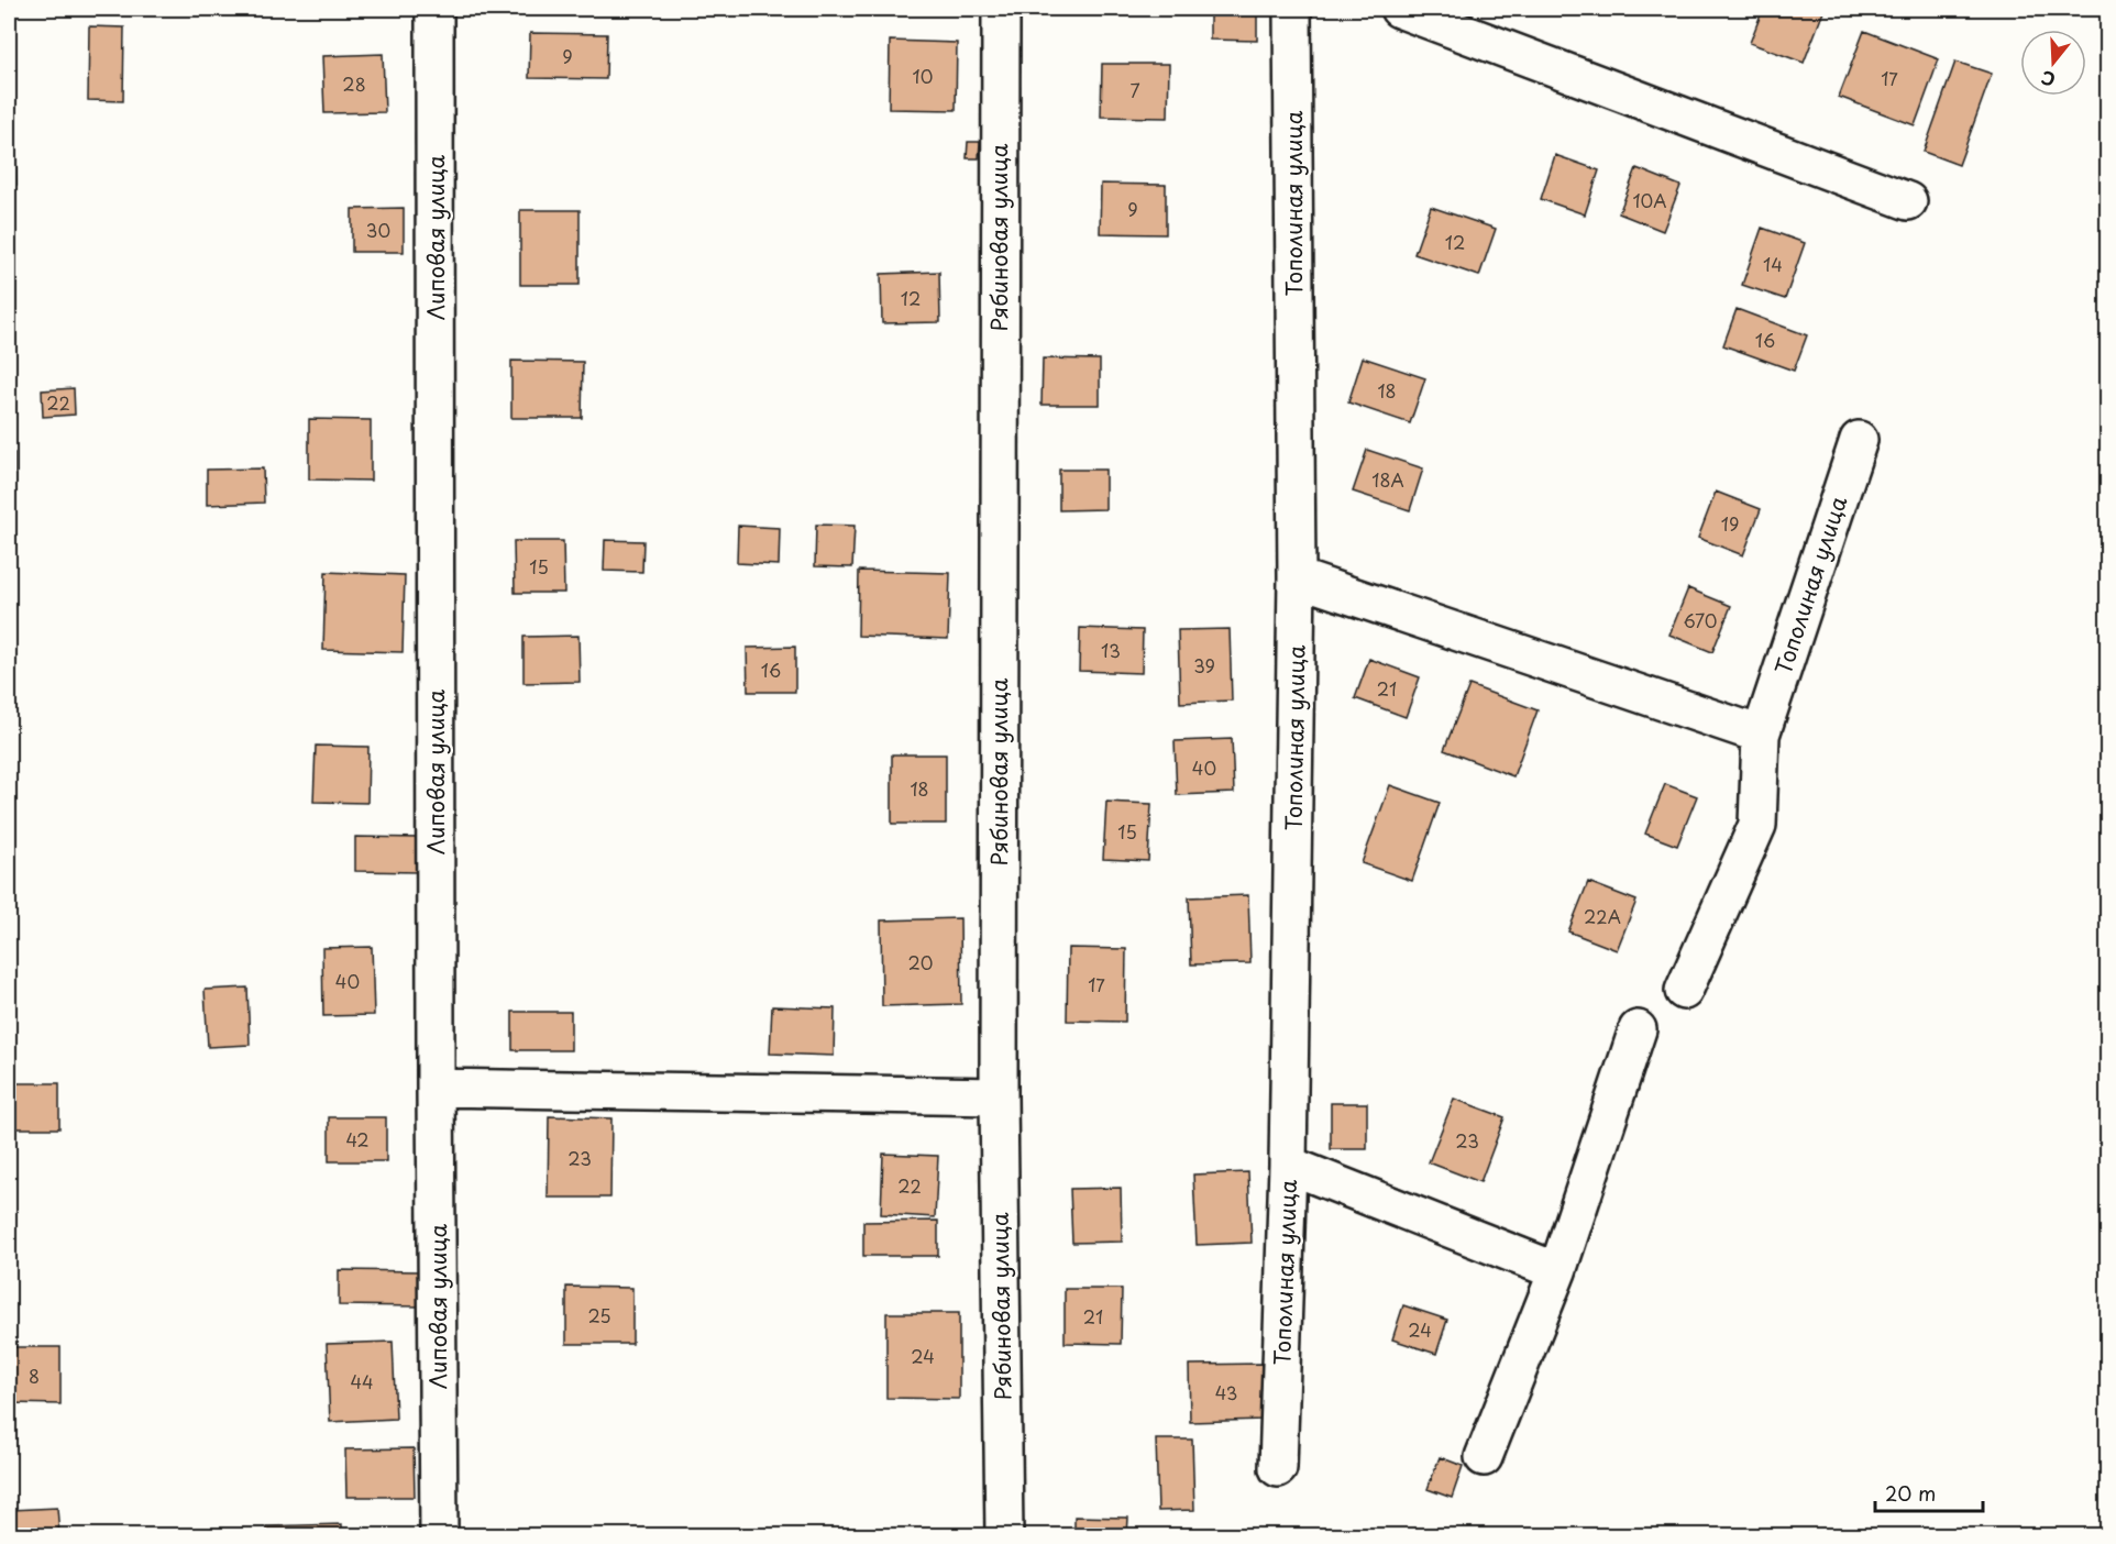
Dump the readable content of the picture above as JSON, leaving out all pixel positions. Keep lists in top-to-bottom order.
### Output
{
  "streets": {
    "street": ["Тополиная улица", "Липовая улица", "Рябиновая улица"]
  },
  "house_numbers": [
    "9",
    "10",
    "17",
    "28",
    "7",
    "10А",
    "9",
    "30",
    "12",
    "14",
    "12",
    "16",
    "18",
    "22",
    "18А",
    "19",
    "15",
    "670",
    "13",
    "39",
    "16",
    "21",
    "40",
    "18",
    "15",
    "22А",
    "20",
    "40",
    "17",
    "42",
    "23",
    "23",
    "22",
    "25",
    "21",
    "24",
    "24",
    "8",
    "44",
    "43"
  ],
  "scale_bar": "20 m",
  "north": "bottom"
}
